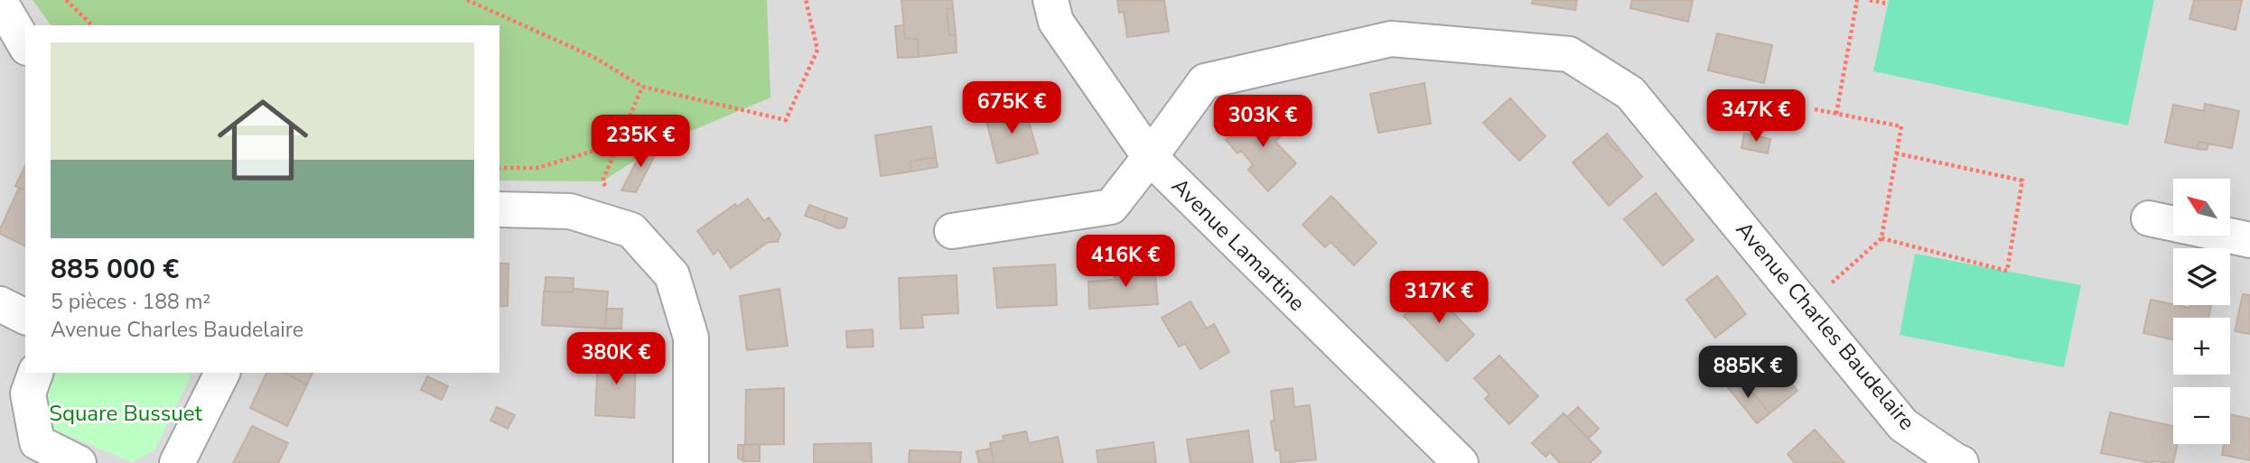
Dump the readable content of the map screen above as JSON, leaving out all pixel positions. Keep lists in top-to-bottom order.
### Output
{
  "streets": {
    "street": ["Avenue Lamartine", "Avenue Charles Baudelaire"]
  },
  "crossings": [
    ["Avenue Lamartine", "Avenue Charles Baudelaire"]
  ],
  "parks": ["Square Bussuet"],
  "north": "top left",
  "page": {
    "list": [
      {
        "name": "885 000 €",
        "note": "5 pièces · 188 m² · Avenue Charles Baudelaire"
      }
    ],
    "price": [
      "675K €",
      "347K €",
      "303K €",
      "235K €",
      "416K €",
      "317K €",
      "380K €",
      "885K €"
    ],
    "map_buttons": ["+", "−"]
  }
}
